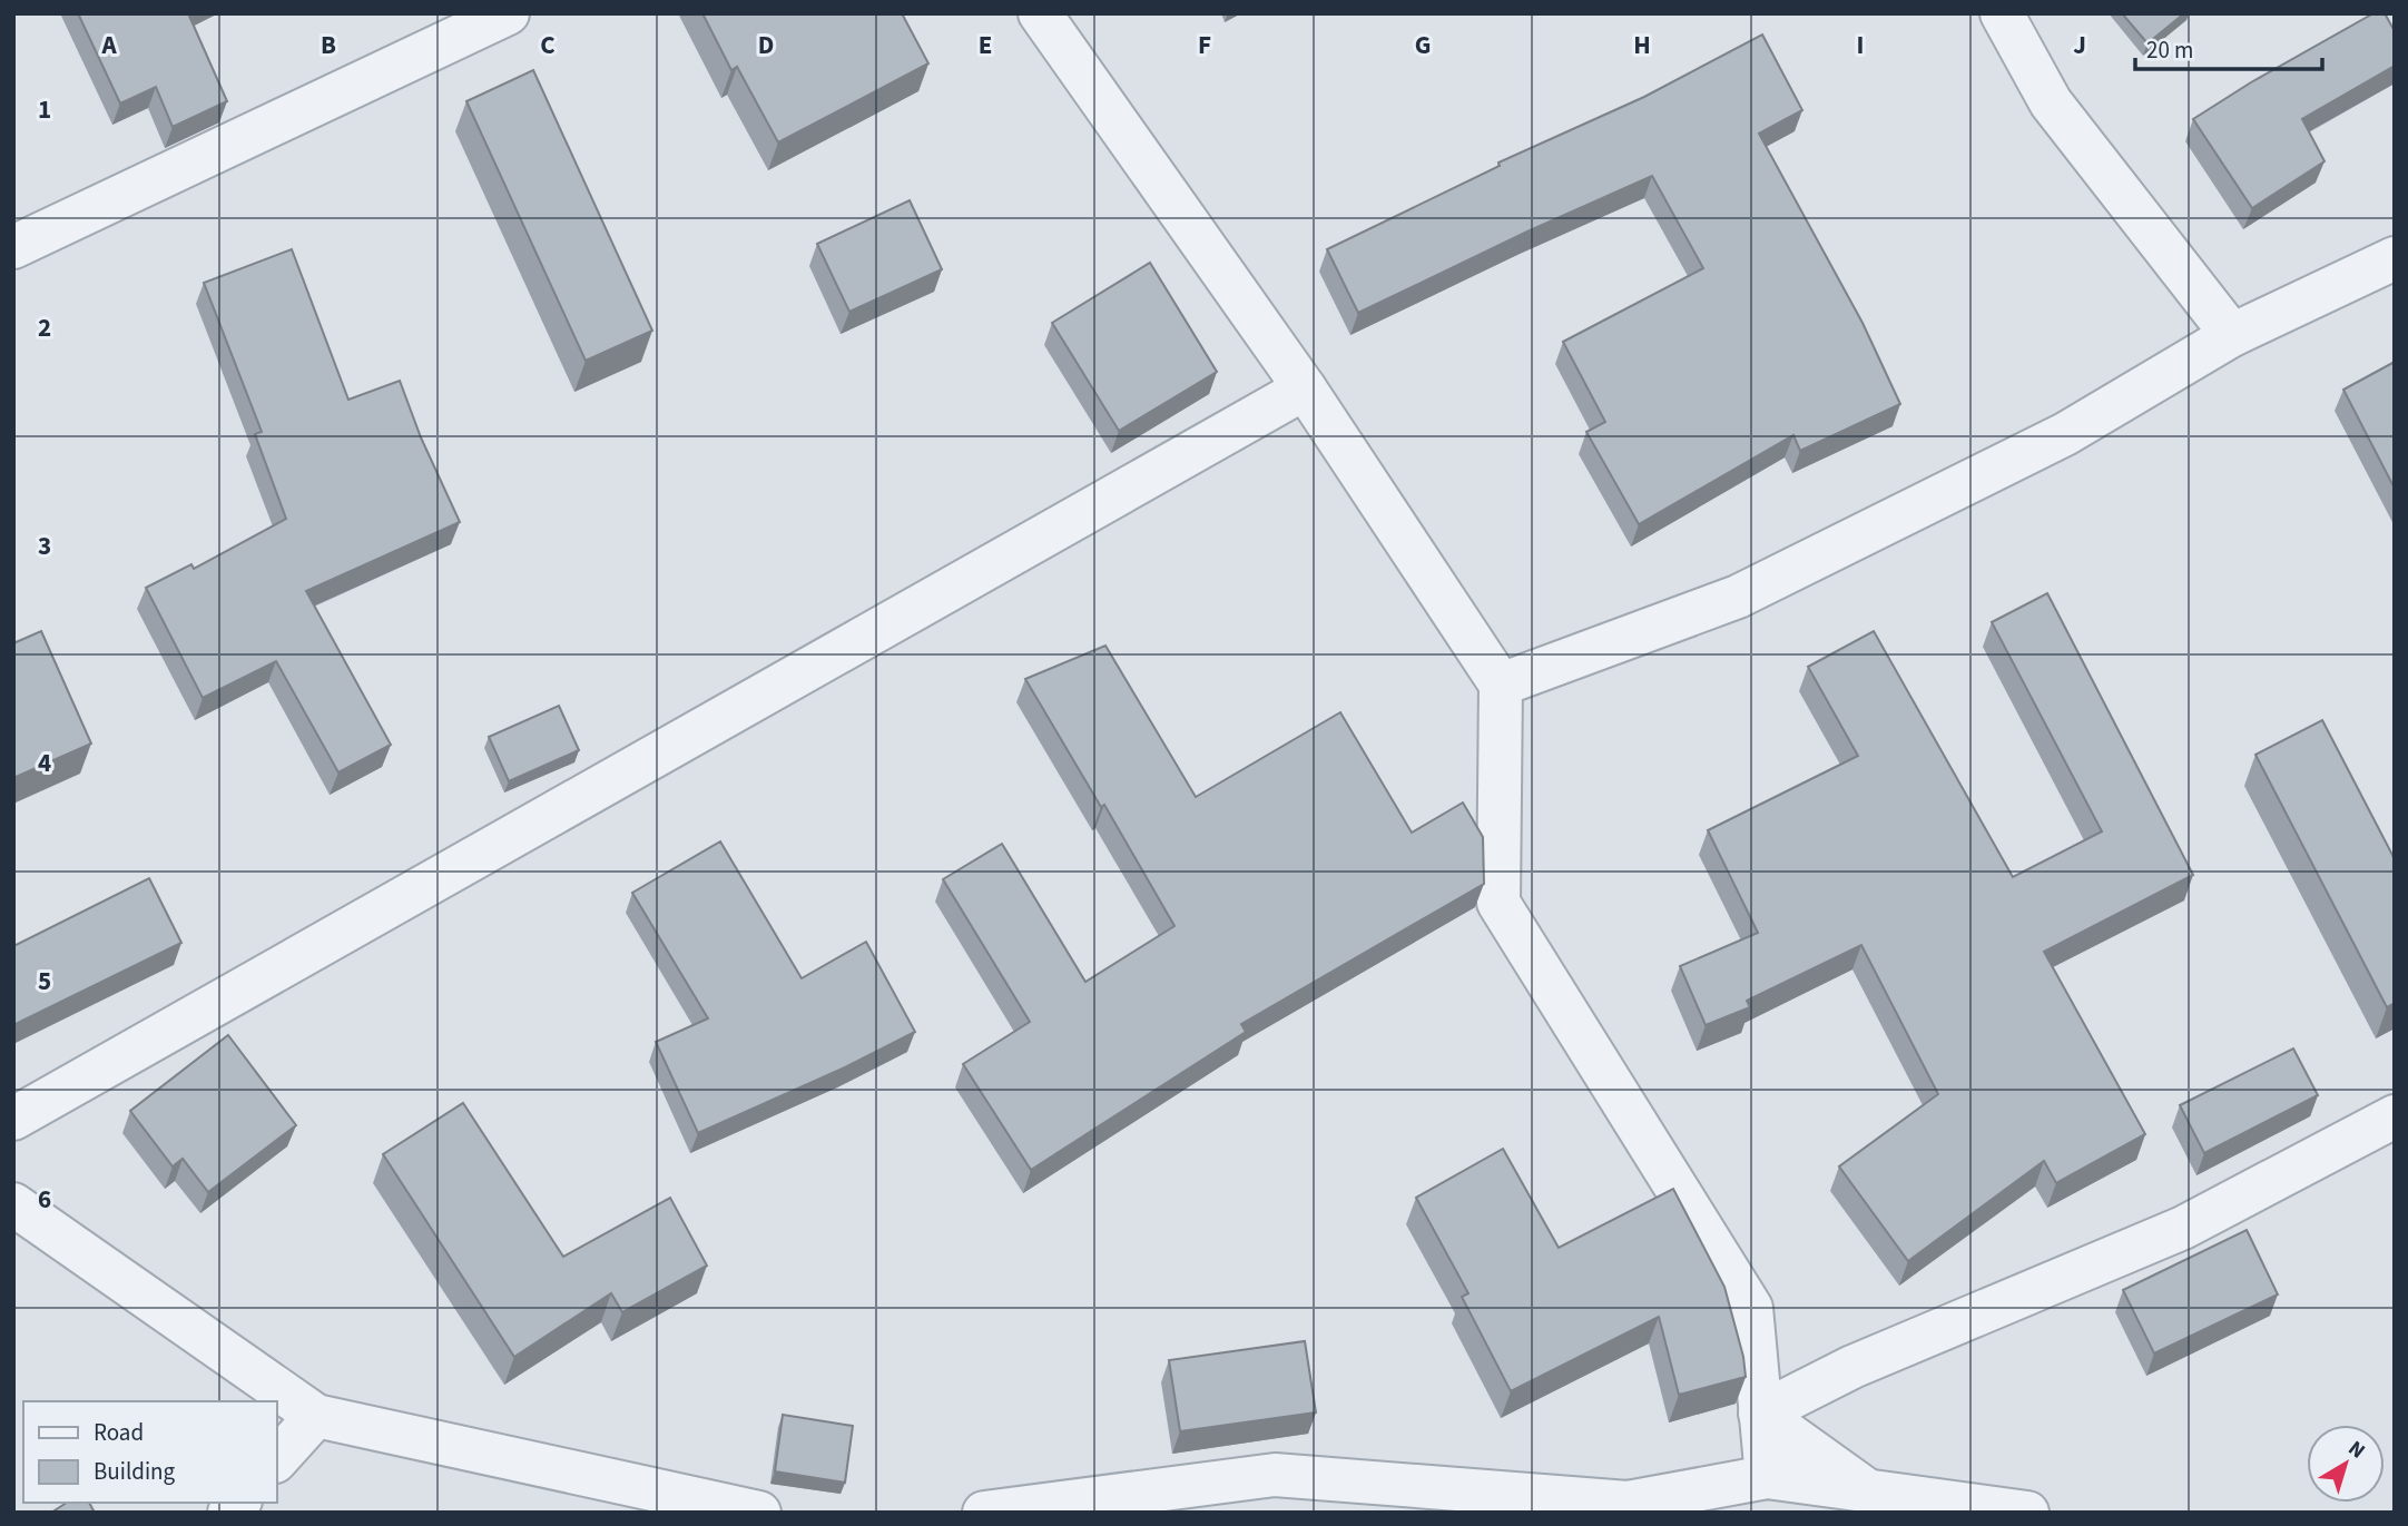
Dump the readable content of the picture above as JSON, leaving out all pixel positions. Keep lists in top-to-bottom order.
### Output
{
  "legend": ["Road", "Building"],
  "scale_bar": "20 m",
  "north": "top right",
  "grid": {
    "columns": [
      "A",
      "B",
      "C",
      "D",
      "E",
      "F",
      "G",
      "H",
      "I",
      "J"
    ],
    "rows": [
      "1",
      "2",
      "3",
      "4",
      "5",
      "6"
    ]
  }
}
